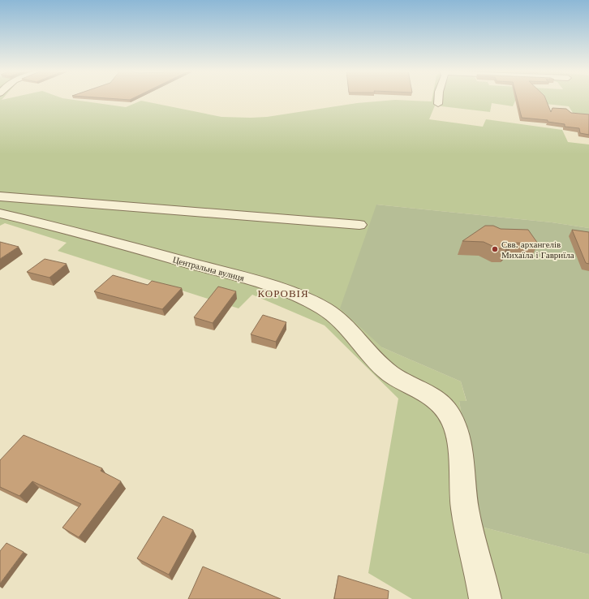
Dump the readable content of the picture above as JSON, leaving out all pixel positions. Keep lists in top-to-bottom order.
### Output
{
  "streets": {
    "street": ["Центральна вулиця"]
  },
  "districts": ["КОРОВІЯ"],
  "places": ["Свв. архангелів Михаїла і Гавриїла"]
}
